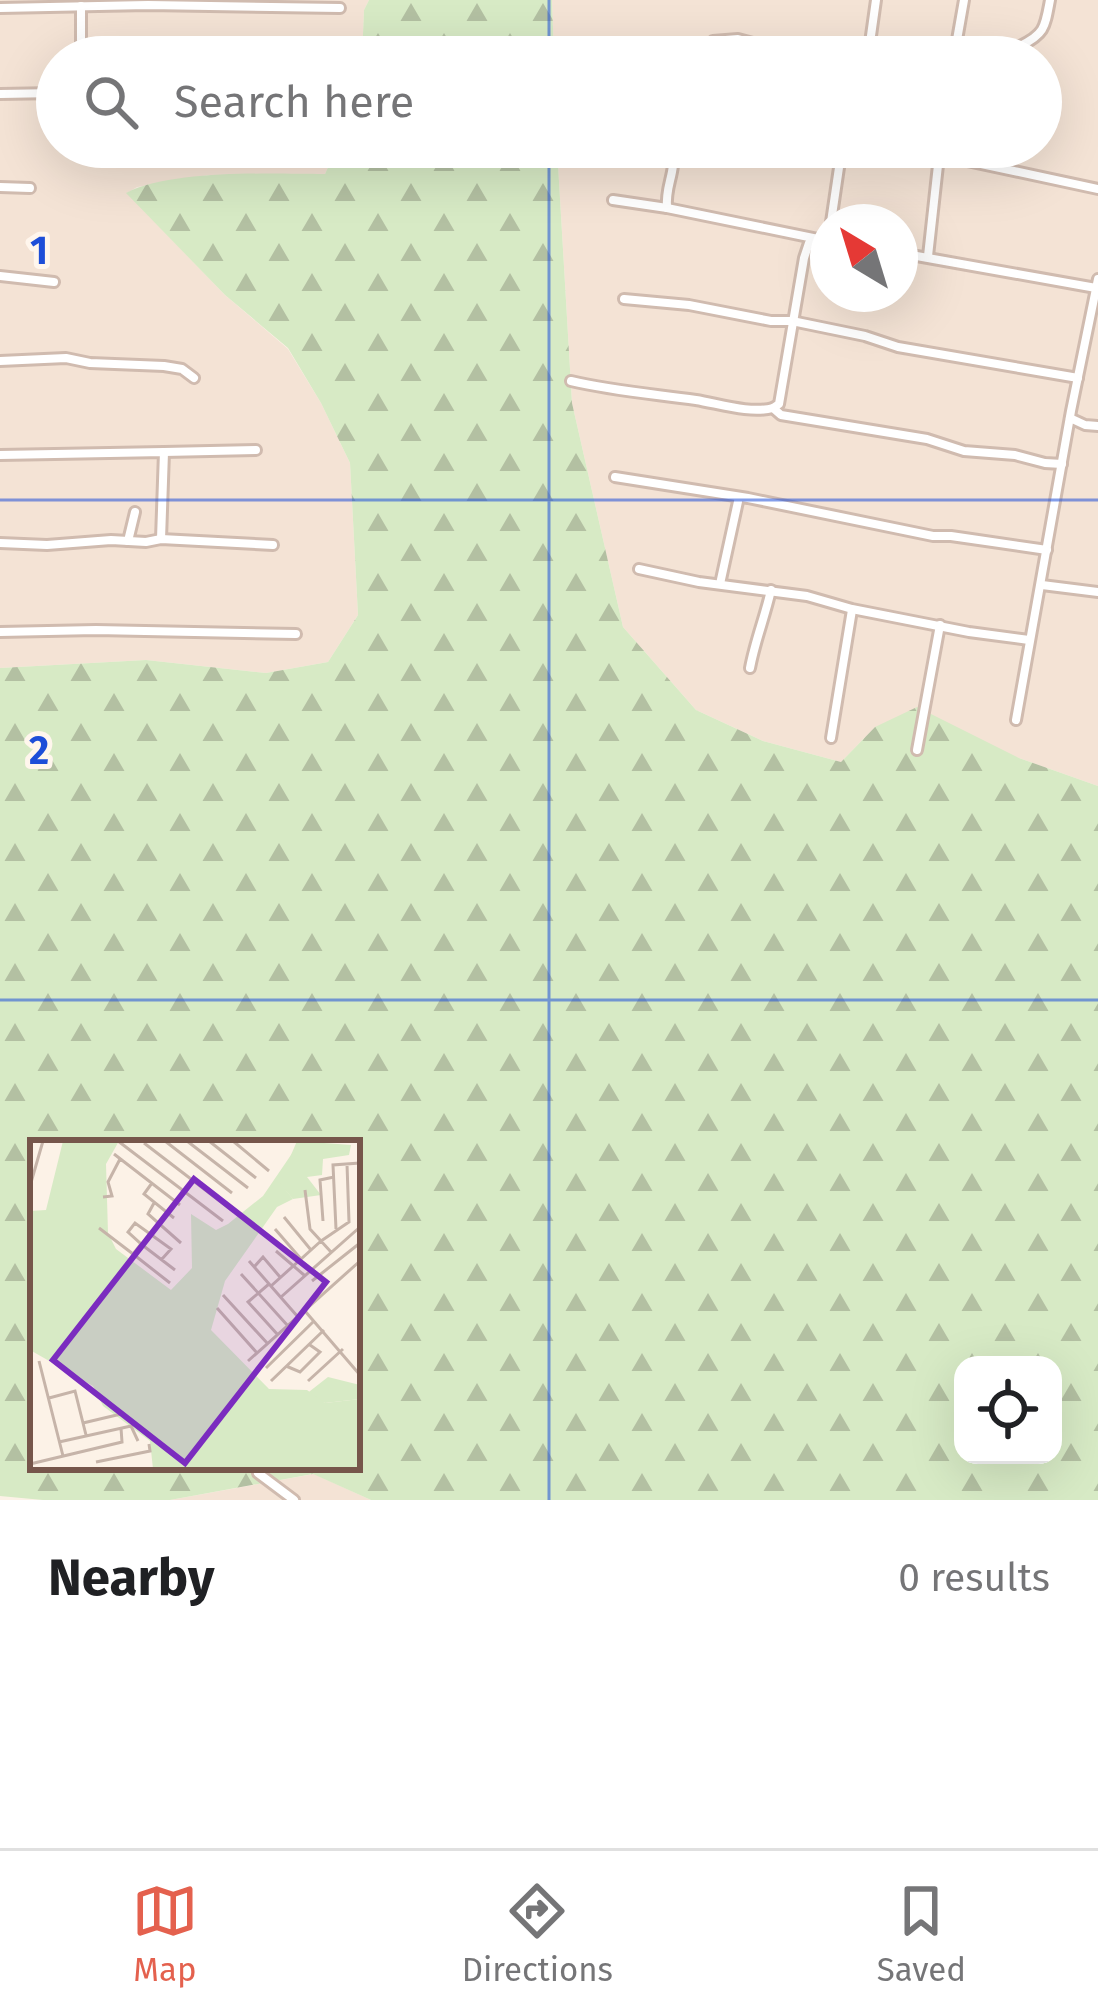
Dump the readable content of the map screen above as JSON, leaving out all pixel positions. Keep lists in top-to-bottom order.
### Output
{
  "north": "top left",
  "page": {
    "search": "Search here",
    "heading": ["Nearby", "0 results"],
    "nav": ["Map", "Directions", "Saved"]
  },
  "grid": {
    "rows": ["1", "2"]
  }
}
